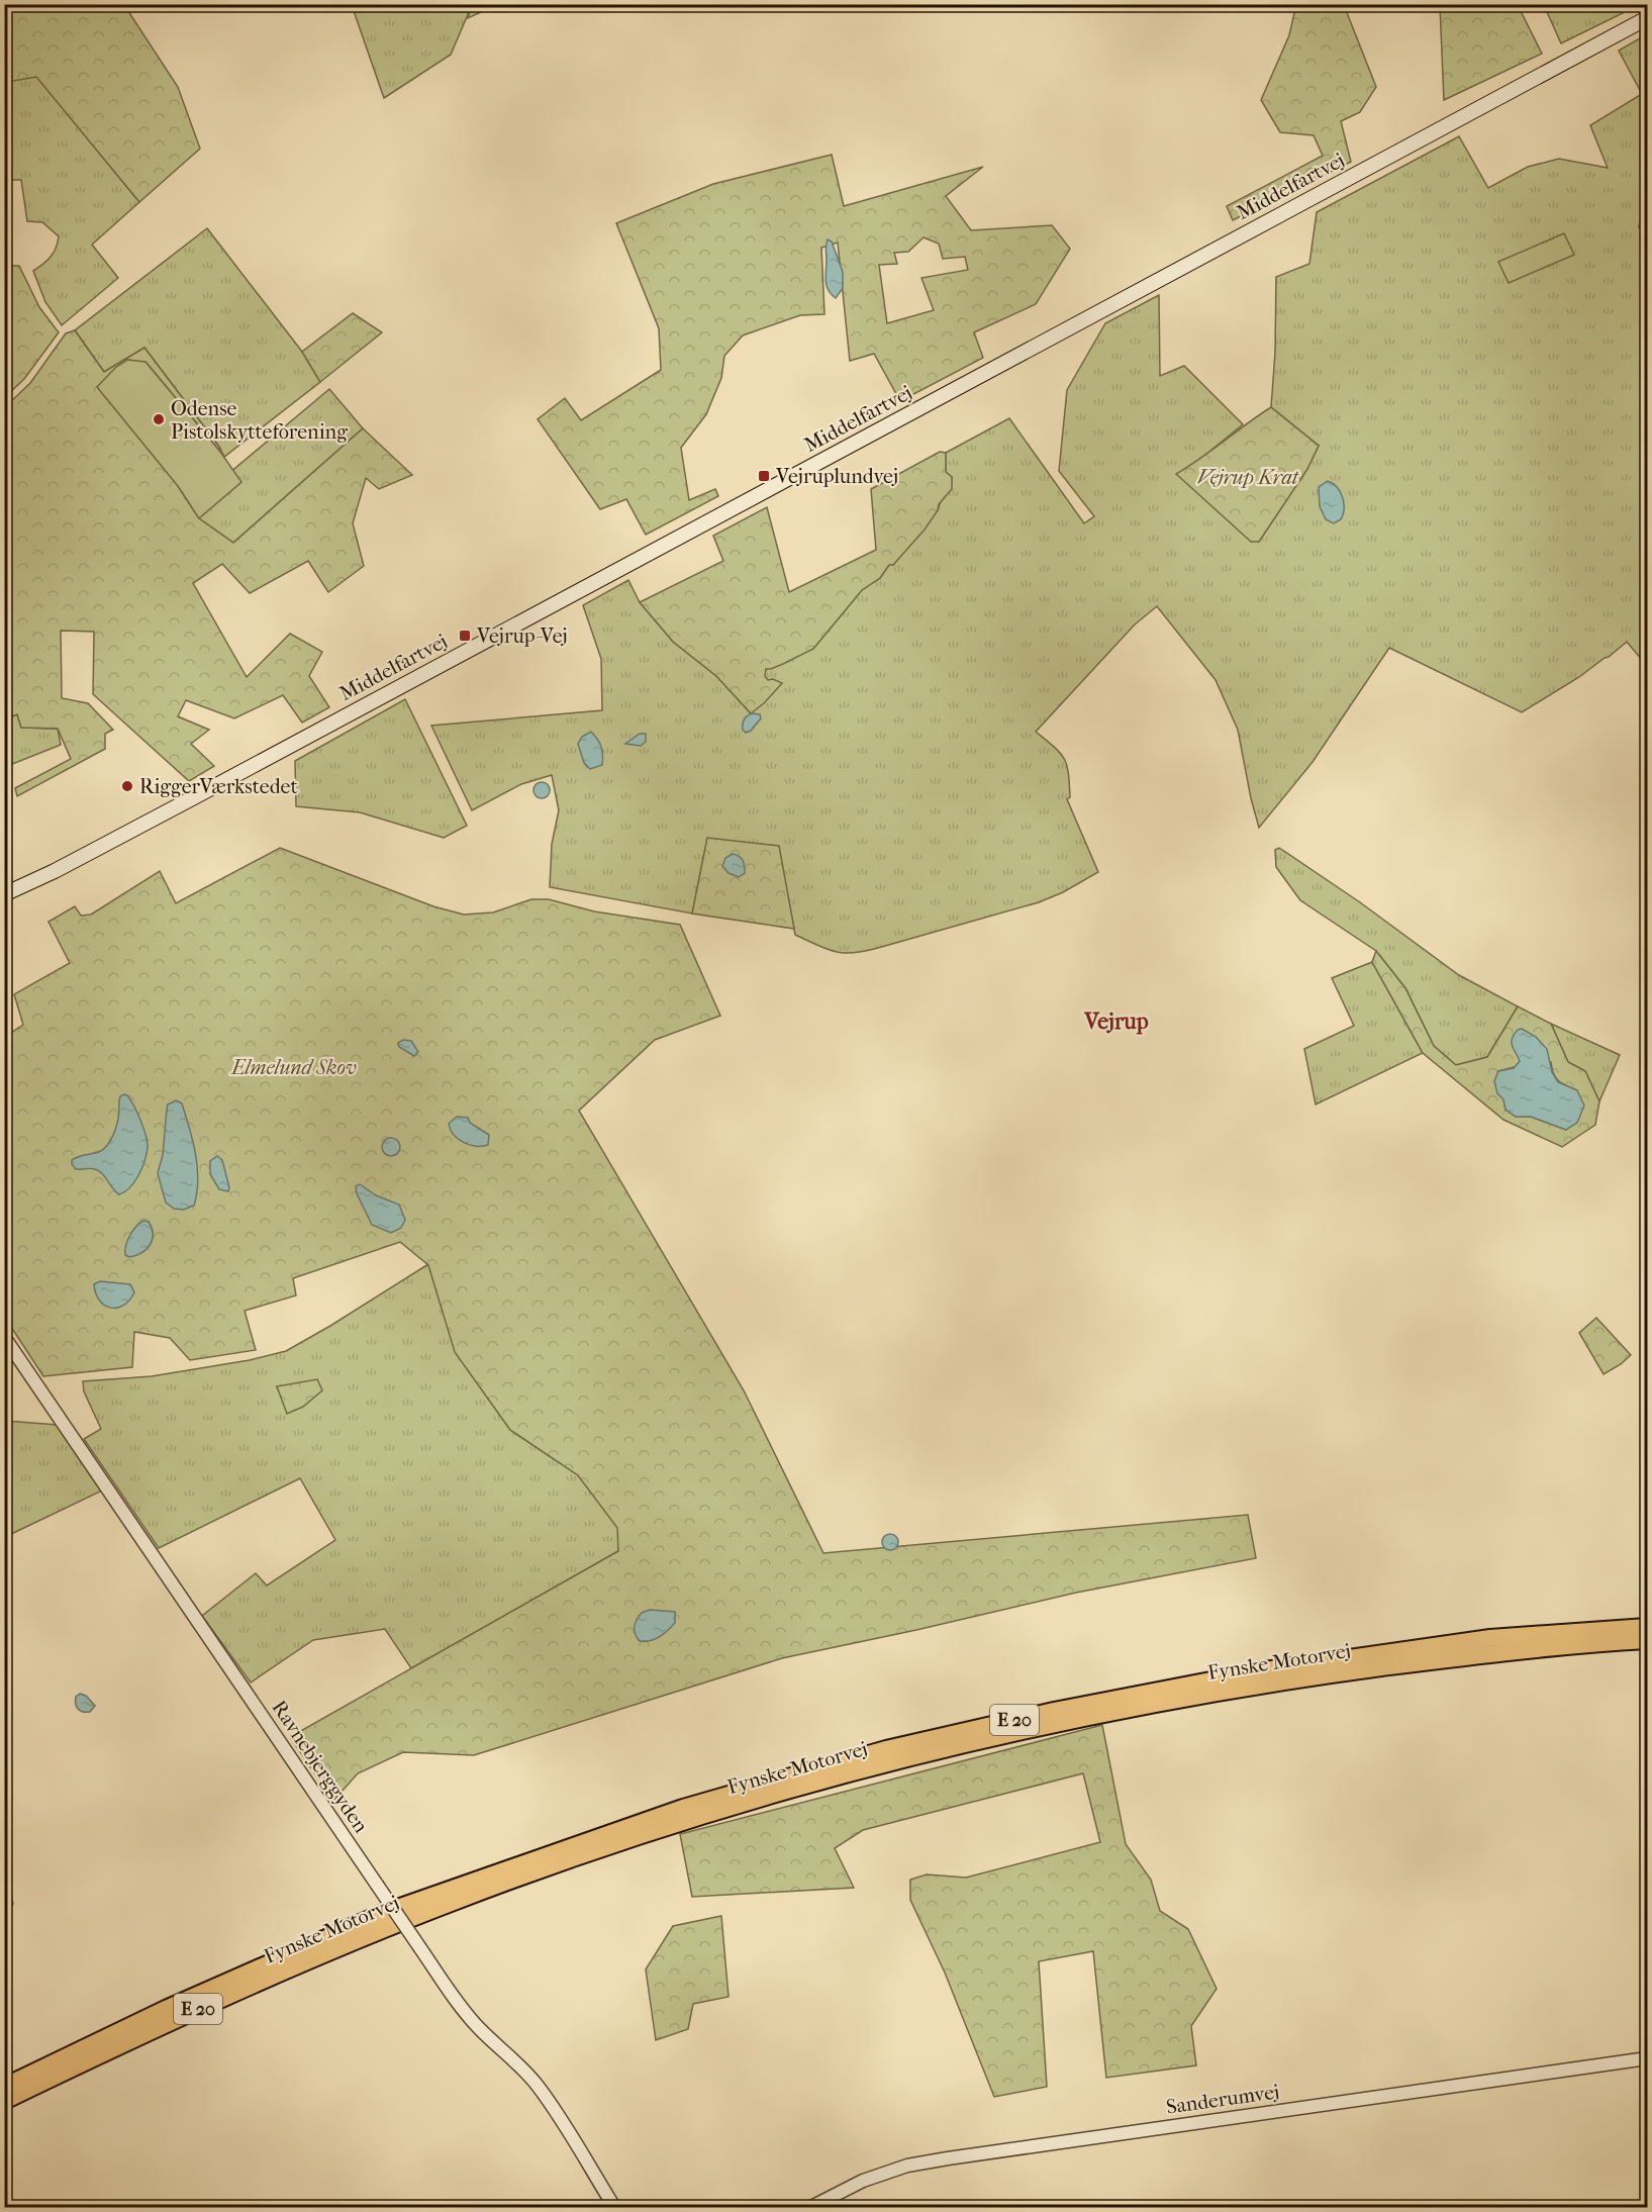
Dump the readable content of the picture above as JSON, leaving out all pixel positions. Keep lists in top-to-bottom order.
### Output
{
  "streets": {
    "highway": ["Fynske Motorvej", "E 20"],
    "main road": ["Middelfartvej"],
    "street": ["Ravnebjerggyden", "Sanderumvej"]
  },
  "districts": ["Vejrup"],
  "parks": ["Vejrup Krat", "Elmelund Skov"],
  "places": {
    "other": ["Odense Pistolskytteforening", "RiggerVærkstedet"],
    "transit": ["Vejruplundvej", "Vejrup-Vej"]
  }
}
